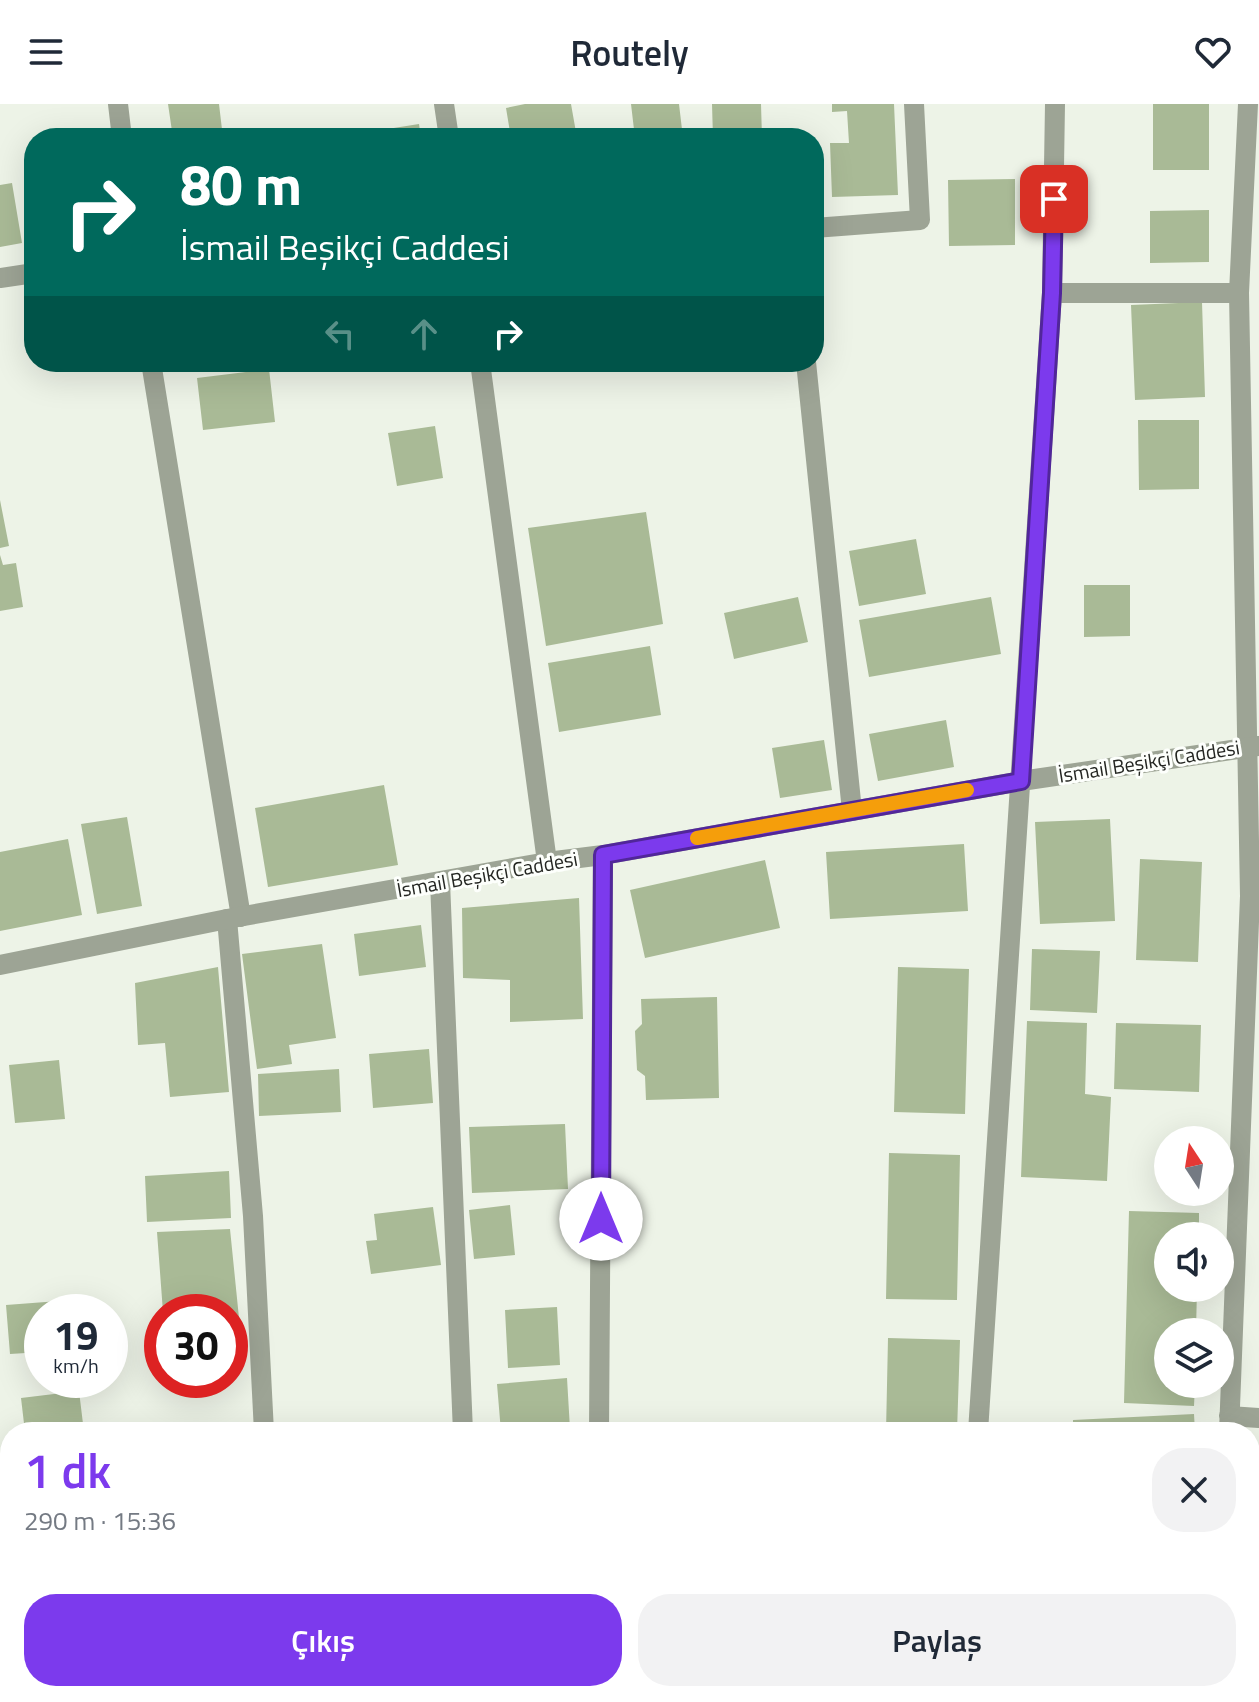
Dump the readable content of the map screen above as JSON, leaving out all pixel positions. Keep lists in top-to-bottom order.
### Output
{
  "streets": {
    "street": ["İsmail Beşikçi Caddesi"]
  },
  "north": "top",
  "page": {
    "header": "Routely",
    "turn": ["80 m", "İsmail Beşikçi Caddesi"],
    "speed": "19 km/h",
    "limit": "30",
    "heading": ["1 dk", "290 m · 15:36"],
    "buttons": ["Çıkış", "Paylaş"]
  }
}
